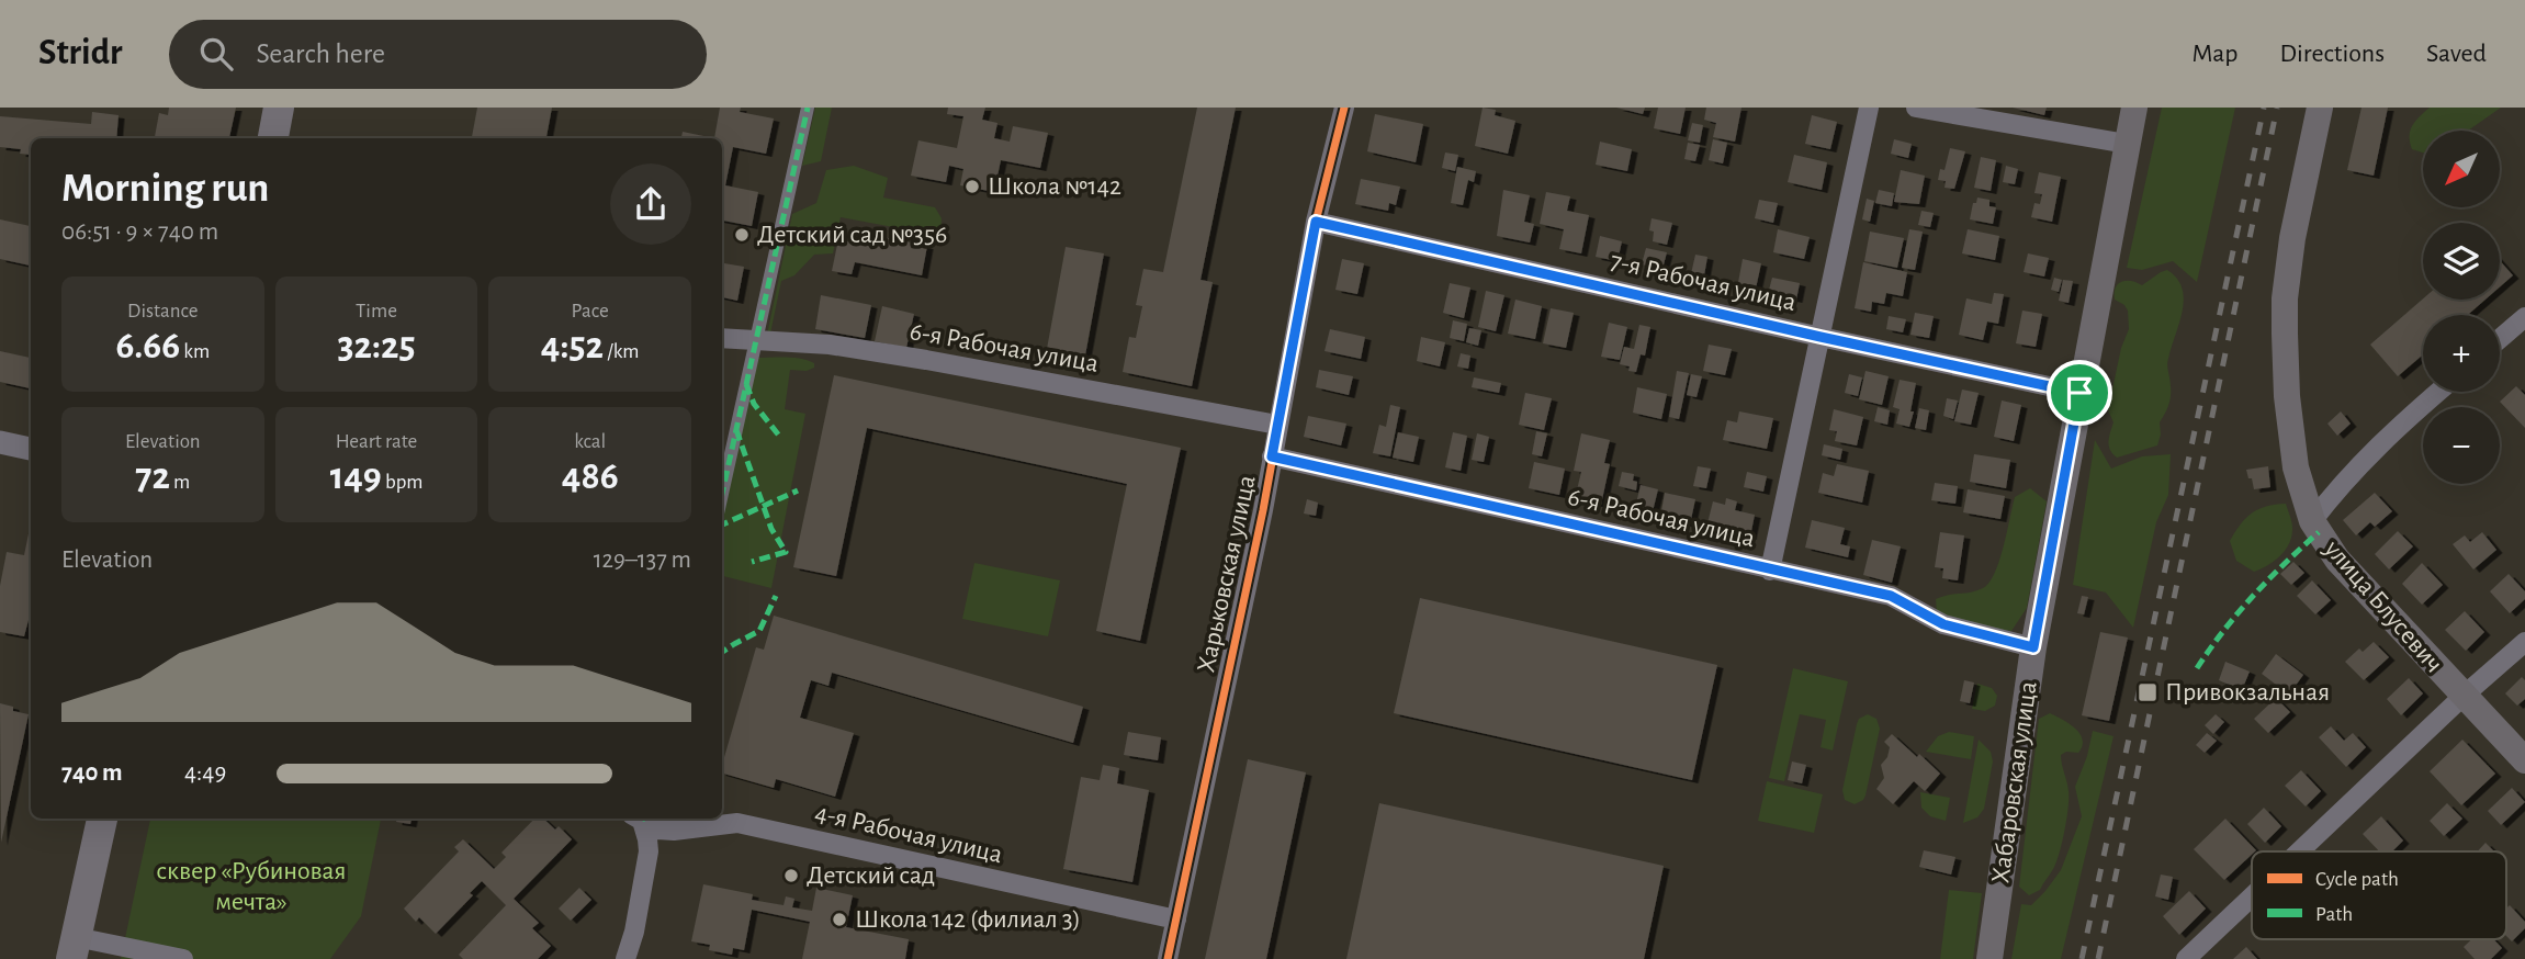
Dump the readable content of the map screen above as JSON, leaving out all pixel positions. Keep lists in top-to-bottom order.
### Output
{
  "streets": {
    "main road": ["улица Блусевич", "Хабаровская улица"],
    "street": [
      "7-я Рабочая улица",
      "6-я Рабочая улица",
      "Харьковская улица",
      "4-я Рабочая улица"
    ]
  },
  "crossings": [
    ["7-я Рабочая улица", "Харьковская улица"],
    ["7-я Рабочая улица", "Хабаровская улица"],
    ["6-я Рабочая улица", "Харьковская улица"],
    ["6-я Рабочая улица", "Хабаровская улица"],
    ["Харьковская улица", "4-я Рабочая улица"]
  ],
  "parks": ["сквер «Рубиновая мечта»"],
  "places": {
    "other": [
      "Школа №142",
      "Детский сад №356",
      "Детский сад",
      "Школа 142 (филиал 3)"
    ],
    "transit": ["Привокзальная"]
  },
  "legend": ["Cycle path", "Path"],
  "north": "bottom left",
  "page": {
    "header": "Stridr",
    "search": "Search here",
    "nav": ["Map", "Directions", "Saved"],
    "map_buttons": ["+", "−"],
    "heading": ["Morning run", "06:51 · 9 × 740 m"],
    "stats": [
      ["Distance", "6.66 km"],
      ["Time", "32:25"],
      ["Pace", "4:52 /km"],
      ["Elevation", "72 m"],
      ["Heart rate", "149 bpm"],
      ["kcal", "486"]
    ],
    "chart": ["Elevation", "129–137 m"],
    "list": [
      {
        "name": "740 m",
        "note": "4:49"
      }
    ]
  }
}
